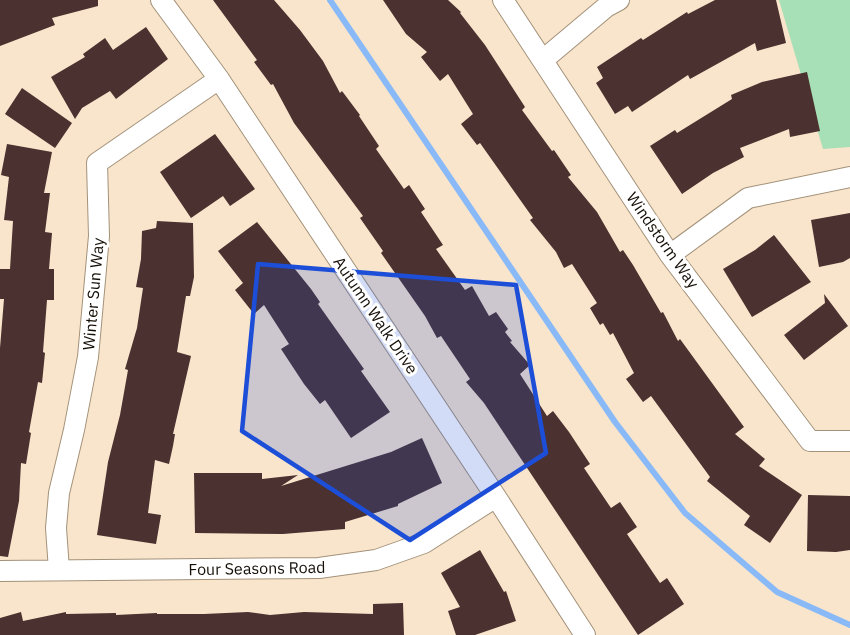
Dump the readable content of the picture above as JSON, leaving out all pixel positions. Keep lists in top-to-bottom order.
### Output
{
  "streets": {
    "street": [
      "Windstorm Way",
      "Winter Sun Way",
      "Autumn Walk Drive",
      "Four Seasons Road"
    ]
  },
  "crossings": [
    ["Winter Sun Way", "Autumn Walk Drive"],
    ["Winter Sun Way", "Four Seasons Road"],
    ["Autumn Walk Drive", "Four Seasons Road"]
  ]
}
